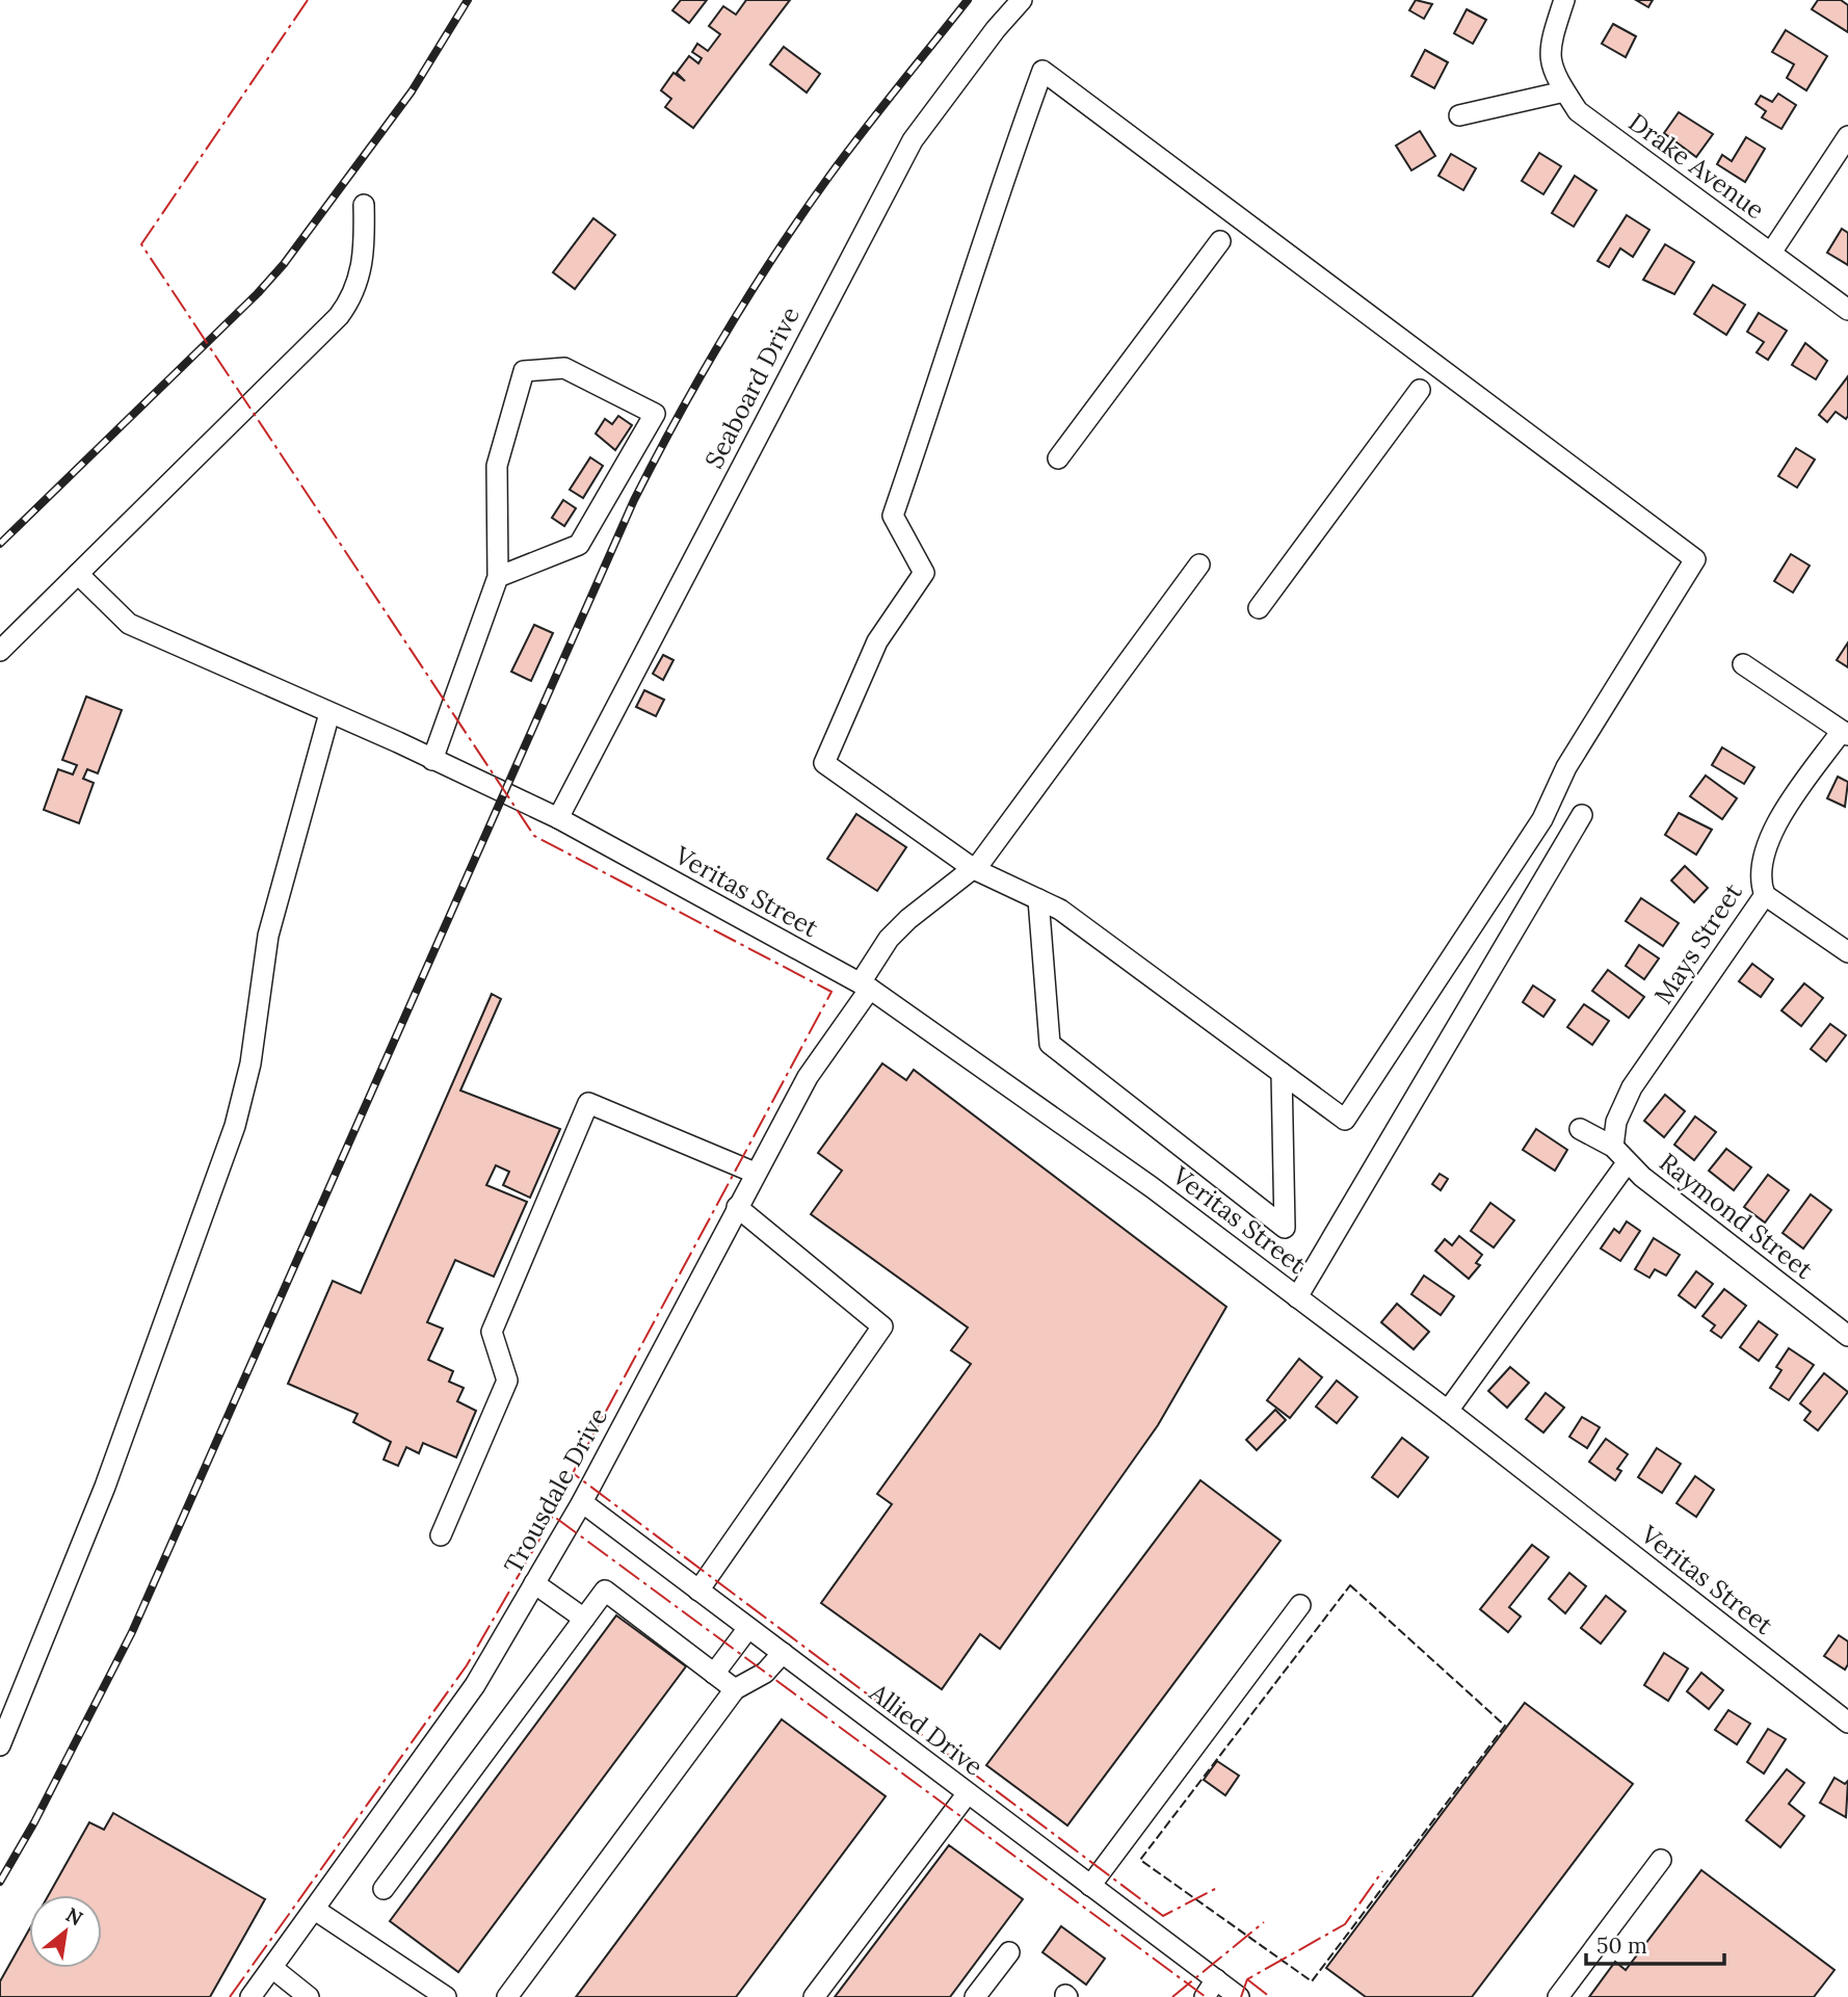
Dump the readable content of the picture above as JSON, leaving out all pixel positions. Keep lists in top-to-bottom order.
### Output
{
  "streets": {
    "street": [
      "Drake Avenue",
      "Seaboard Drive",
      "Veritas Street",
      "Mays Street",
      "Raymond Street",
      "Trousdale Drive",
      "Allied Drive"
    ]
  },
  "crossings": [
    ["Seaboard Drive", "Veritas Street"],
    ["Veritas Street", "Mays Street"],
    ["Veritas Street", "Trousdale Drive"],
    ["Mays Street", "Raymond Street"],
    ["Trousdale Drive", "Allied Drive"]
  ],
  "scale_bar": "50 m",
  "north": "top right"
}
